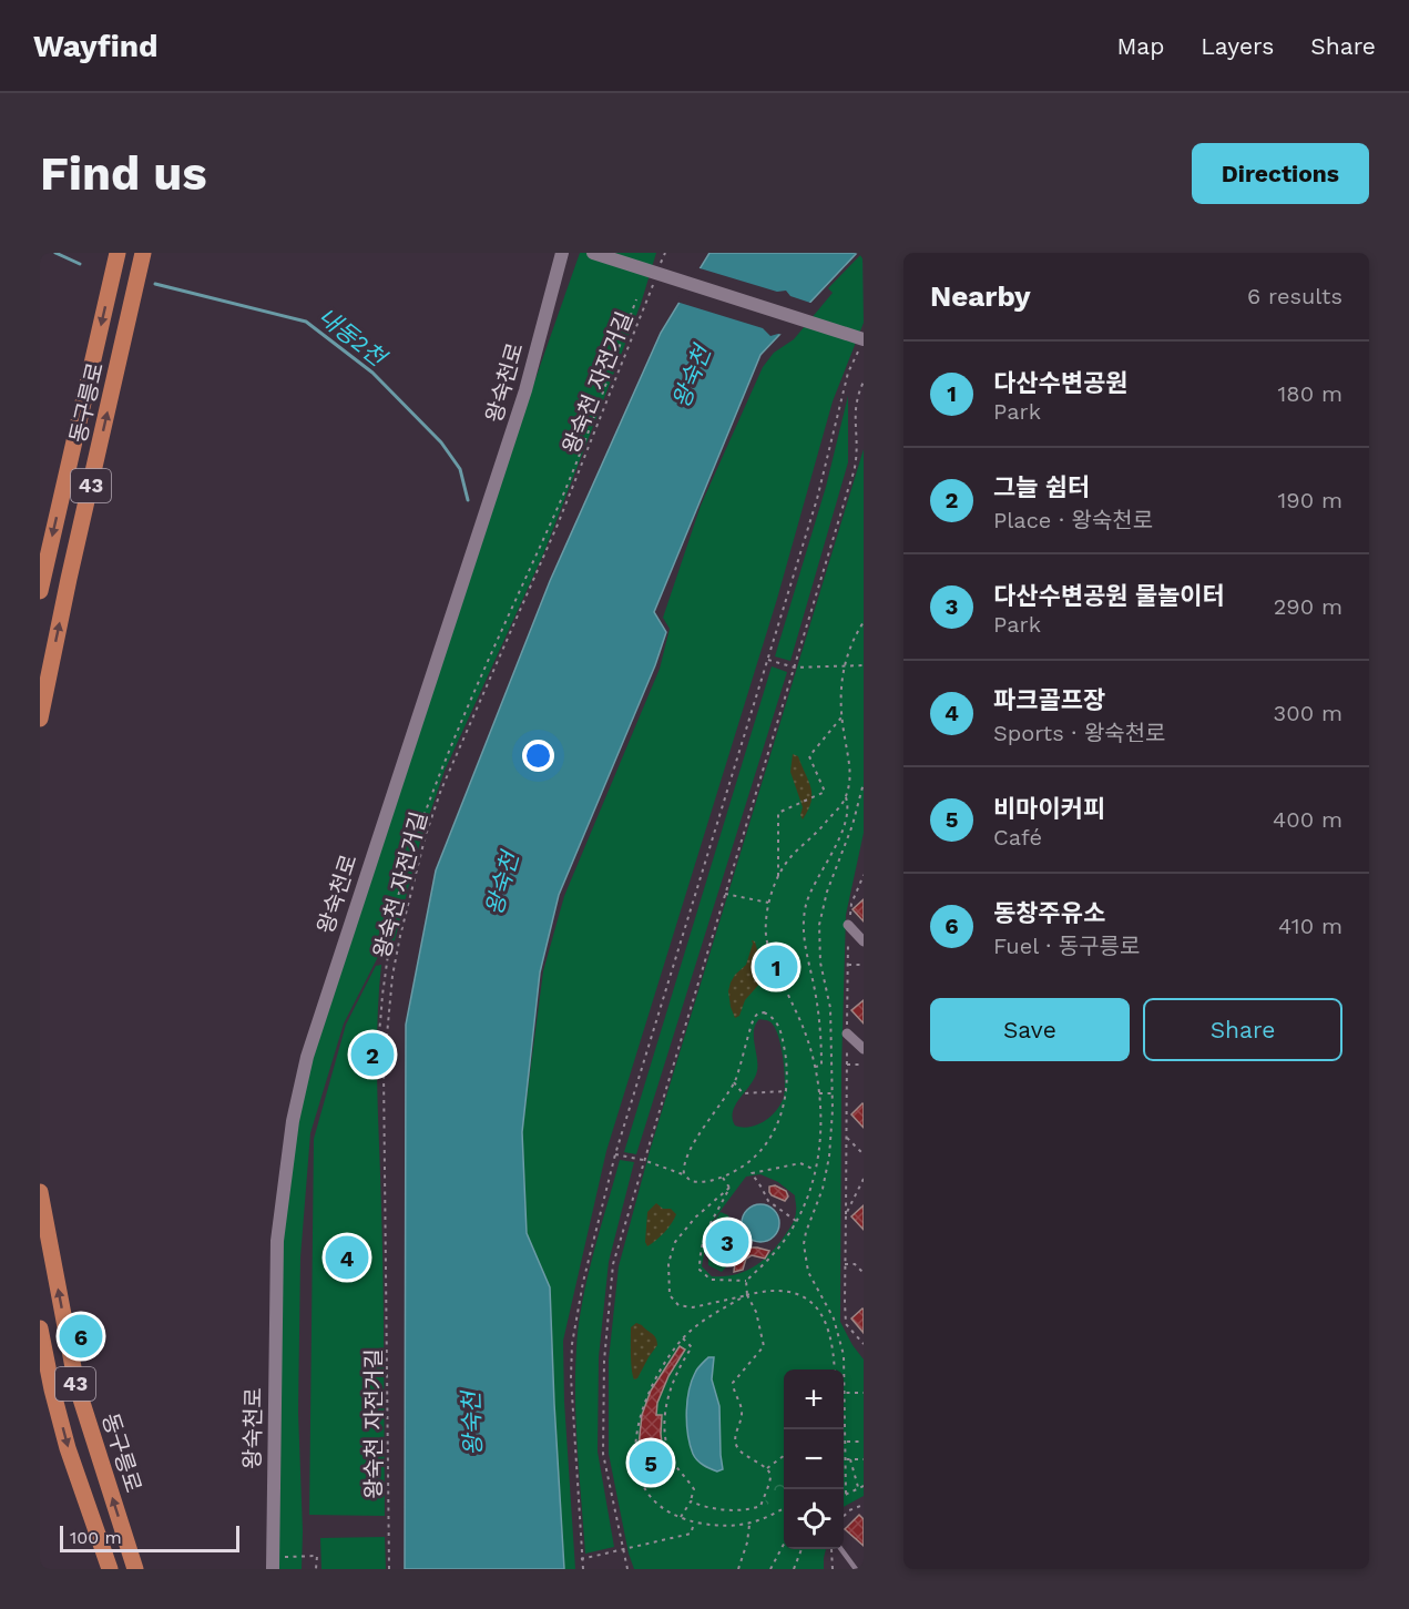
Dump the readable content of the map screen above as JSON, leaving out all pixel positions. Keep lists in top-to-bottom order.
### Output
{
  "streets": {
    "main road": ["동구릉로", "43"],
    "street": ["왕숙천로"],
    "path": ["왕숙천 자전거길"]
  },
  "water": ["내동2천", "왕숙천"],
  "scale_bar": "100 m",
  "page": {
    "header": "Wayfind",
    "nav": ["Map", "Layers", "Share"],
    "buttons": [
      "Directions",
      ["Save", "Share"]
    ],
    "title": "Find us",
    "heading": ["Nearby", "6 results"],
    "list": [
      {
        "mark": "1",
        "name": "다산수변공원",
        "note": "Park",
        "value": "180 m"
      },
      {
        "mark": "2",
        "name": "그늘 쉼터",
        "note": "Place · 왕숙천로",
        "value": "190 m"
      },
      {
        "mark": "3",
        "name": "다산수변공원 물놀이터",
        "note": "Park",
        "value": "290 m"
      },
      {
        "mark": "4",
        "name": "파크골프장",
        "note": "Sports · 왕숙천로",
        "value": "300 m"
      },
      {
        "mark": "5",
        "name": "비마이커피",
        "note": "Café",
        "value": "400 m"
      },
      {
        "mark": "6",
        "name": "동창주유소",
        "note": "Fuel · 동구릉로",
        "value": "410 m"
      }
    ],
    "pins": [
      "1",
      "2",
      "3",
      "4",
      "6",
      "5"
    ],
    "map_buttons": ["+", "−"],
    "scale": "100 m"
  }
}
